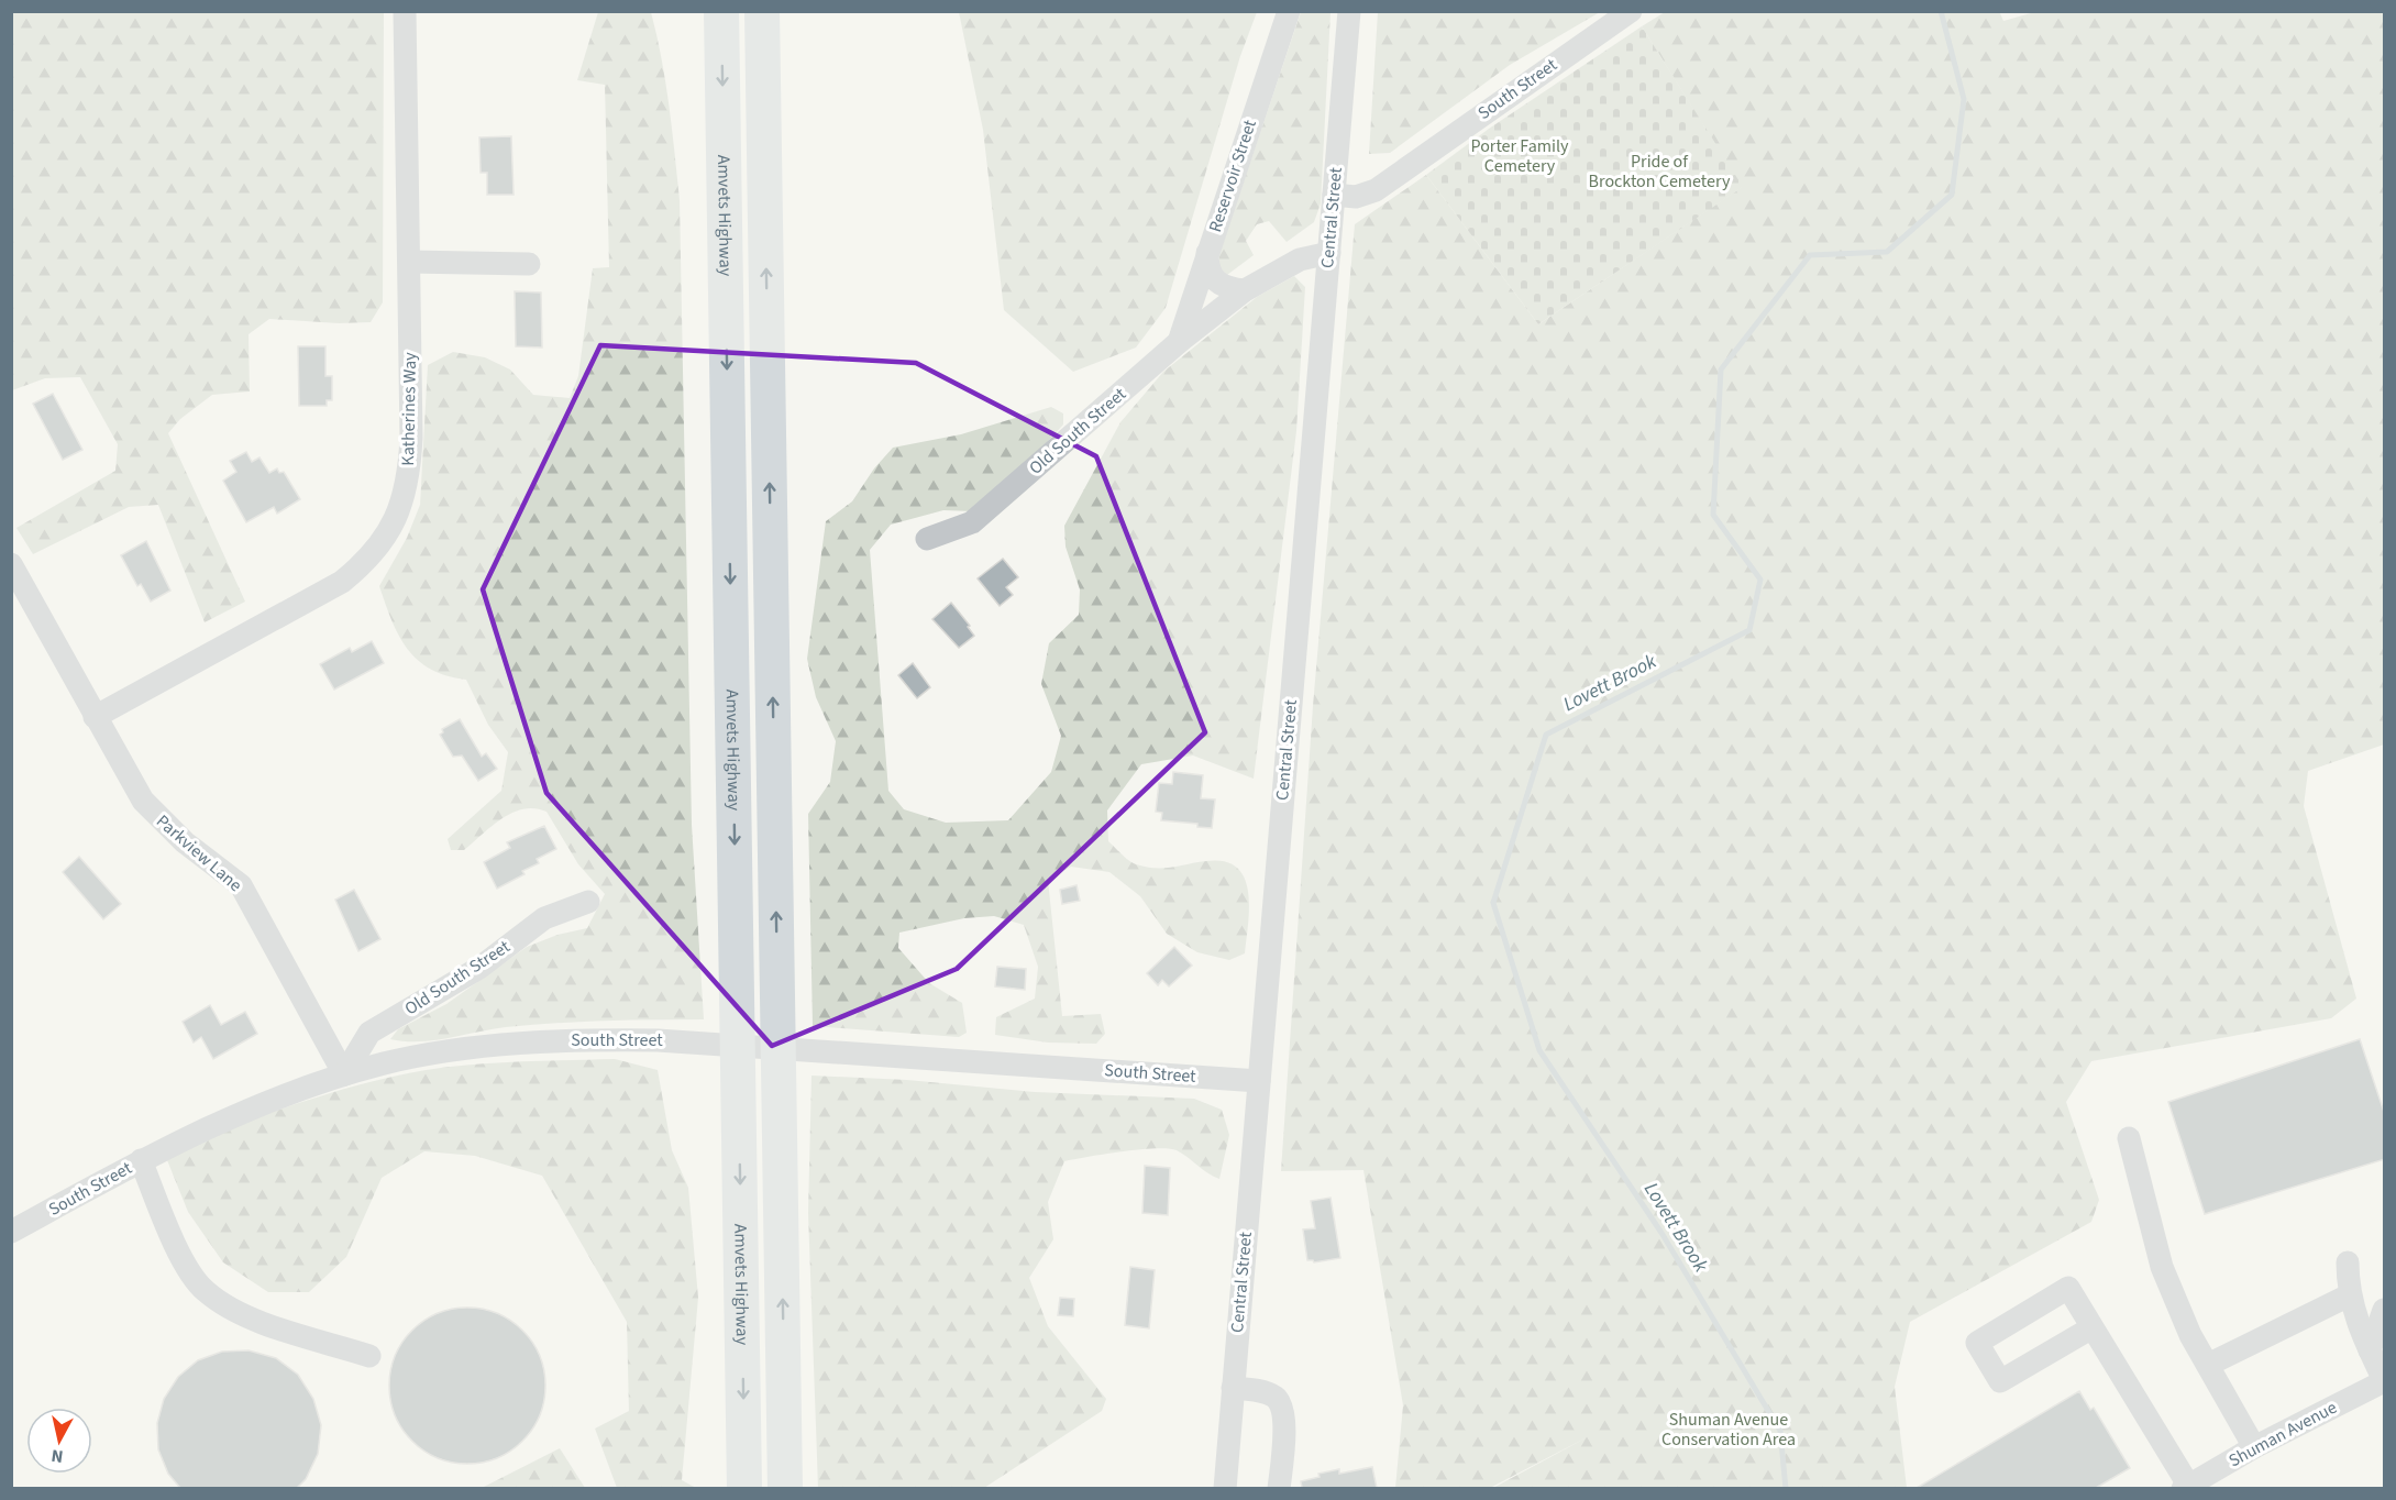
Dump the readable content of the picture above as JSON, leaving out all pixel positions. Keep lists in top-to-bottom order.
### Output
{
  "streets": {
    "highway": ["Amvets Highway"],
    "street": [
      "South Street",
      "Reservoir Street",
      "Central Street",
      "Katherines Way",
      "Old South Street",
      "Parkview Lane",
      "Shuman Avenue"
    ]
  },
  "crossings": [
    ["South Street", "Central Street"],
    ["South Street", "Old South Street"],
    ["South Street", "Parkview Lane"],
    ["Reservoir Street", "Old South Street"],
    ["Katherines Way", "Parkview Lane"],
    ["Old South Street", "Parkview Lane"]
  ],
  "water": ["Lovett Brook"],
  "parks": ["Porter Family Cemetery", "Pride of Brockton Cemetery", "Shuman Avenue Conservation Area"],
  "north": "bottom"
}
